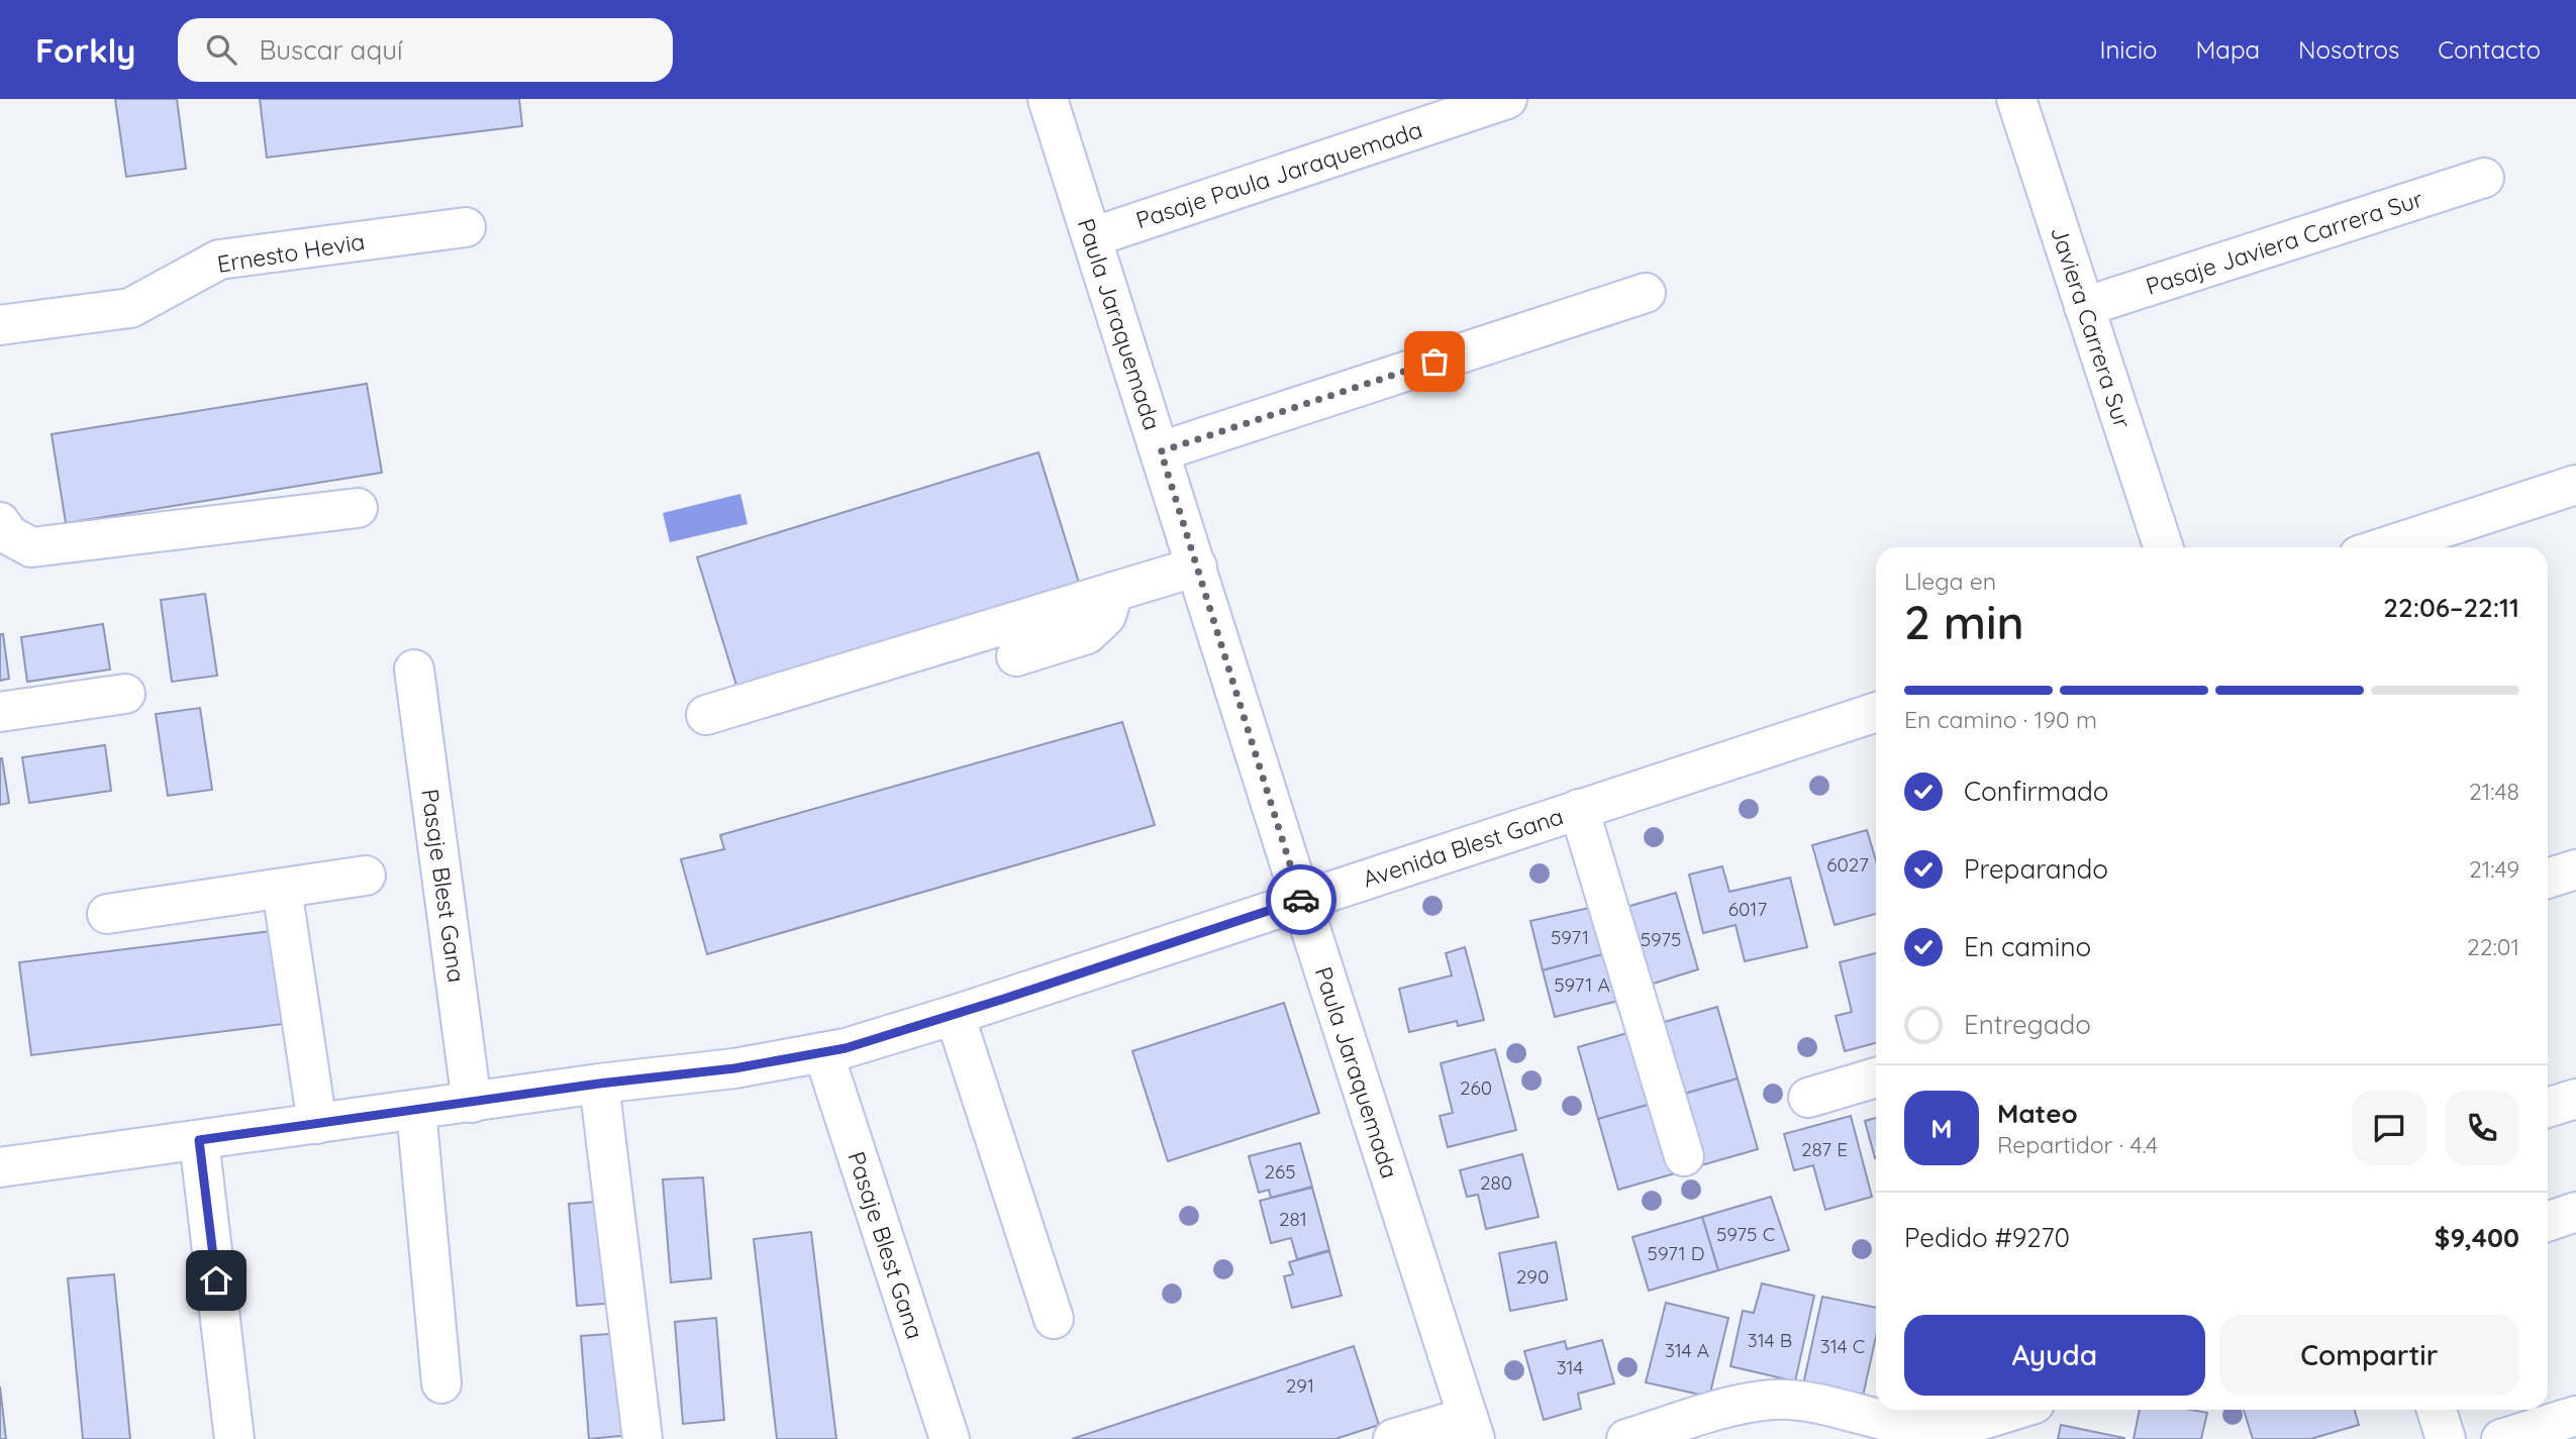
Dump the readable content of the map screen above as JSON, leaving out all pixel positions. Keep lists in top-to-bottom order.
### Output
{
  "streets": {
    "street": [
      "Pasaje Paula Jaraquemada",
      "Pasaje Javiera Carrera Sur",
      "Ernesto Hevia",
      "Paula Jaraquemada",
      "Javiera Carrera Sur",
      "Avenida Blest Gana",
      "Pasaje Blest Gana"
    ]
  },
  "crossings": [
    ["Pasaje Paula Jaraquemada", "Paula Jaraquemada"],
    ["Pasaje Javiera Carrera Sur", "Javiera Carrera Sur"],
    ["Paula Jaraquemada", "Avenida Blest Gana"],
    ["Avenida Blest Gana", "Pasaje Blest Gana"]
  ],
  "house_numbers": [
    "6027",
    "6017",
    "5971",
    "5975",
    "5971 A",
    "260",
    "287 E",
    "265",
    "280",
    "281",
    "5975 C",
    "5971 D",
    "290",
    "314 B",
    "314 C",
    "314 A",
    "314",
    "291"
  ],
  "page": {
    "header": "Forkly",
    "search": "Buscar aquí",
    "nav": [
      "Inicio",
      "Mapa",
      "Nosotros",
      "Contacto"
    ],
    "heading": ["2 min", "Llega en", "22:06–22:11"],
    "panel": [
      "Mateo",
      "Repartidor · 4.4",
      "Pedido #9270",
      "$9,400"
    ],
    "bar": "En camino · 190 m",
    "list": [
      ["Confirmado", "21:48"],
      ["Preparando", "21:49"],
      ["En camino", "22:01"],
      "Entregado"
    ],
    "round": "M",
    "buttons": ["Ayuda", "Compartir"]
  }
}
